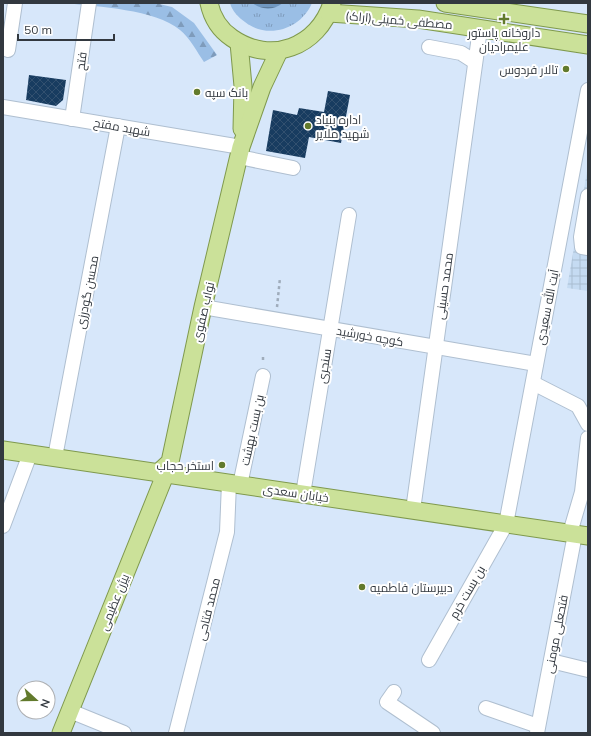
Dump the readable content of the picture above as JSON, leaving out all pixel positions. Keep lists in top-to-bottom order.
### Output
{
  "streets": {
    "main road": [
      "مصطفی خمینی(اراک)",
      "نواب صفوی",
      "خیابان سعدی",
      "بیژن عظیمی"
    ],
    "street": [
      "فتح",
      "شهید مفتح",
      "محمد حسینی",
      "محسن گودرزی",
      "آیت الله سعیدی",
      "کوچه خورشید",
      "سنجری",
      "بن بست بهشت",
      "بن بست خرم",
      "محمد فتاحی",
      "فتحعلی مومنی"
    ]
  },
  "crossings": [
    ["مصطفی خمینی(اراک)", "محمد حسینی"],
    ["فتح", "شهید مفتح"],
    ["شهید مفتح", "محسن گودرزی"],
    ["شهید مفتح", "نواب صفوی"],
    ["محمد حسینی", "کوچه خورشید"],
    ["محمد حسینی", "خیابان سعدی"],
    ["محسن گودرزی", "خیابان سعدی"],
    ["آیت الله سعیدی", "کوچه خورشید"],
    ["آیت الله سعیدی", "خیابان سعدی"],
    ["آیت الله سعیدی", "بن بست خرم"],
    ["نواب صفوی", "کوچه خورشید"],
    ["نواب صفوی", "خیابان سعدی"],
    ["نواب صفوی", "بیژن عظیمی"],
    ["کوچه خورشید", "سنجری"],
    ["سنجری", "خیابان سعدی"],
    ["بن بست بهشت", "خیابان سعدی"],
    ["بن بست بهشت", "محمد فتاحی"],
    ["خیابان سعدی", "بن بست خرم"],
    ["خیابان سعدی", "بیژن عظیمی"],
    ["خیابان سعدی", "محمد فتاحی"],
    ["خیابان سعدی", "فتحعلی مومنی"]
  ],
  "places": {
    "health": ["داروخانه پاستور علیمرادیان"],
    "other": [
      "تالار فردوس",
      "بانک سپه",
      "اداره بنیاد شهید ملایر",
      "استخر حجاب",
      "دبیرستان فاطمیه"
    ]
  },
  "scale_bar": "50 m",
  "north": "right"
}
